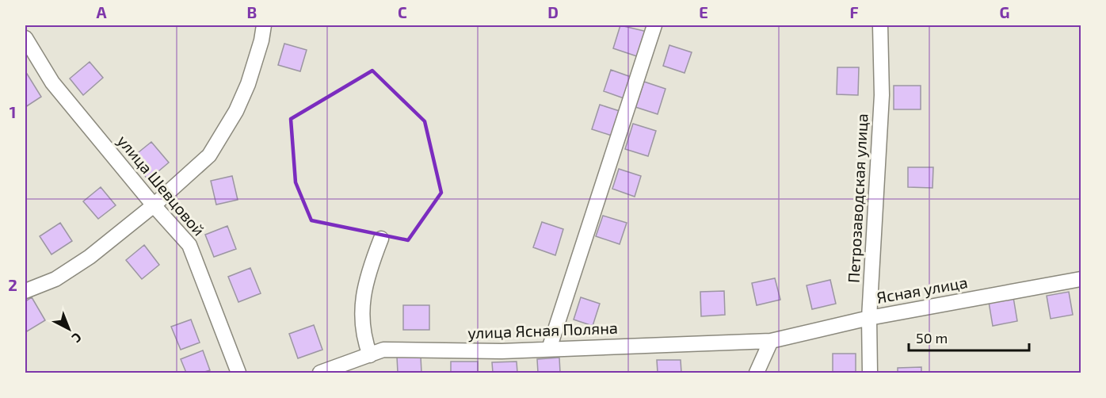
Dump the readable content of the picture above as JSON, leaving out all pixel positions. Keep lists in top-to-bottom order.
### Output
{
  "streets": {
    "street": [
      "улица Шевцовой",
      "Петрозаводская улица",
      "Ясная улица",
      "улица Ясная Поляна"
    ]
  },
  "crossings": [
    ["Петрозаводская улица", "Ясная улица"],
    ["Ясная улица", "улица Ясная Поляна"]
  ],
  "scale_bar": "50 m",
  "north": "bottom right",
  "grid": {
    "columns": [
      "A",
      "B",
      "C",
      "D",
      "E",
      "F",
      "G"
    ],
    "rows": ["1", "2"]
  }
}
